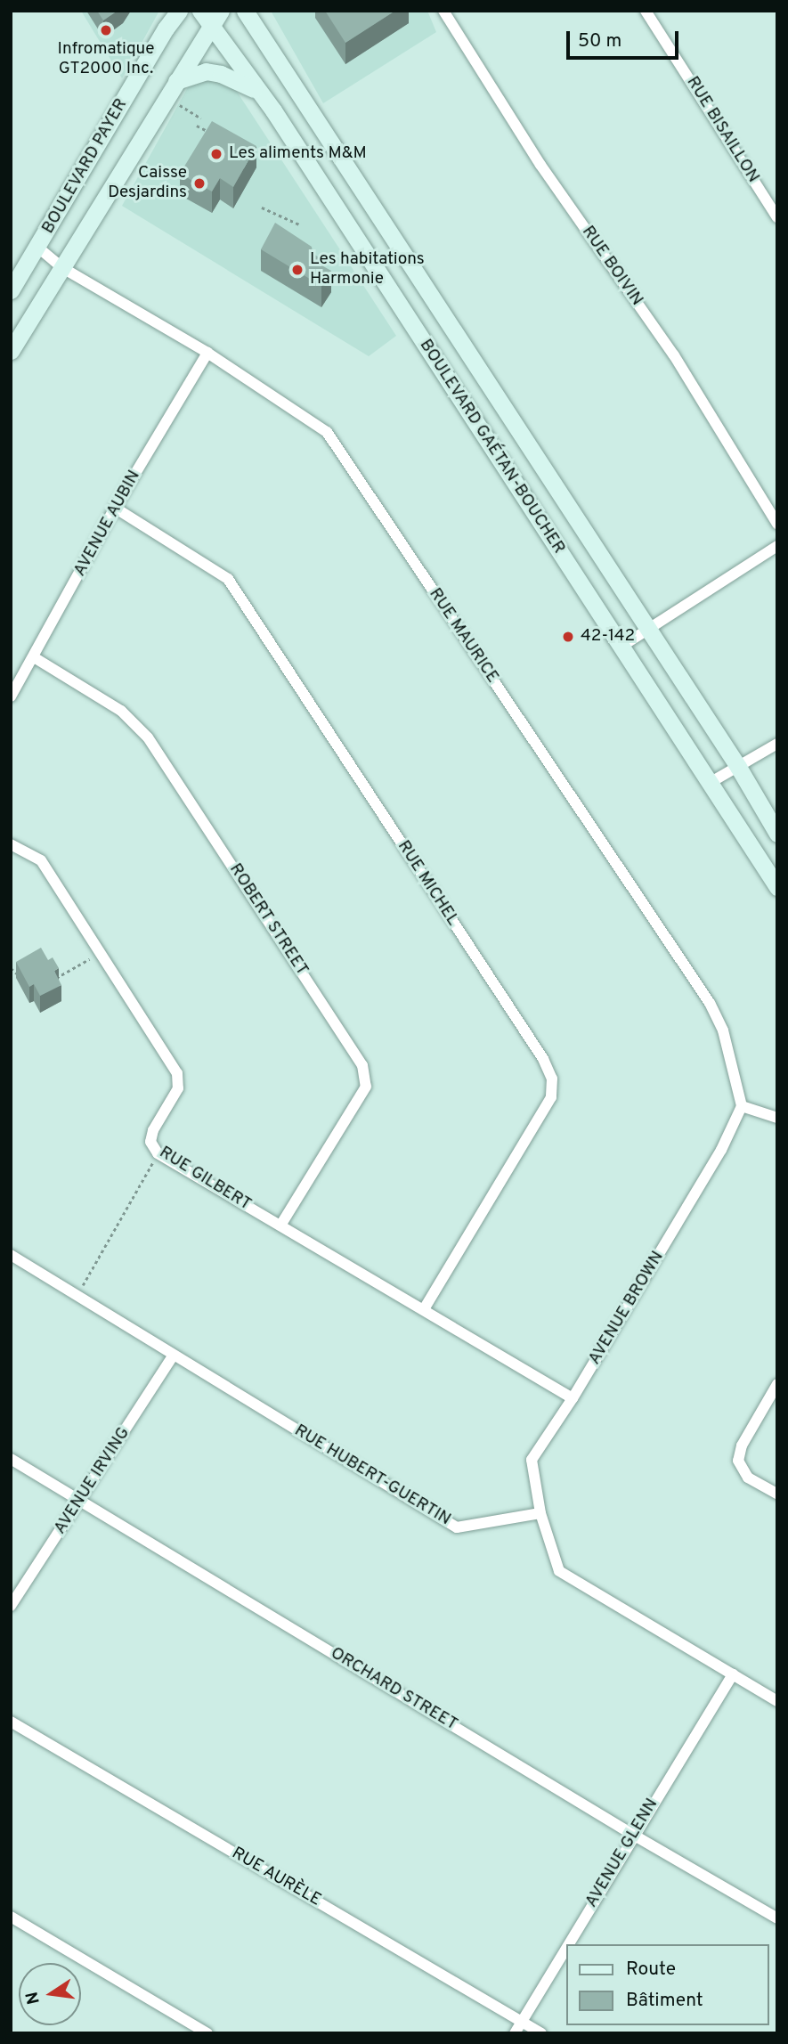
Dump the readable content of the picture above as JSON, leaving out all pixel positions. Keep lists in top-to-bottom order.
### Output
{
  "streets": {
    "main road": ["BOULEVARD PAYER", "BOULEVARD GAÉTAN-BOUCHER"],
    "street": [
      "RUE BISAILLON",
      "RUE BOIVIN",
      "AVENUE AUBIN",
      "RUE MAURICE",
      "RUE MICHEL",
      "ROBERT STREET",
      "RUE GILBERT",
      "AVENUE BROWN",
      "RUE HUBERT-GUERTIN",
      "AVENUE IRVING",
      "ORCHARD STREET",
      "AVENUE GLENN",
      "RUE AURÈLE"
    ]
  },
  "crossings": [
    ["BOULEVARD PAYER", "BOULEVARD GAÉTAN-BOUCHER"],
    ["BOULEVARD PAYER", "RUE MAURICE"],
    ["AVENUE AUBIN", "RUE MAURICE"],
    ["AVENUE AUBIN", "RUE MICHEL"],
    ["AVENUE AUBIN", "ROBERT STREET"],
    ["RUE MAURICE", "AVENUE BROWN"],
    ["RUE MICHEL", "RUE GILBERT"],
    ["ROBERT STREET", "RUE GILBERT"],
    ["RUE GILBERT", "AVENUE BROWN"],
    ["AVENUE BROWN", "RUE HUBERT-GUERTIN"],
    ["RUE HUBERT-GUERTIN", "AVENUE IRVING"],
    ["AVENUE IRVING", "ORCHARD STREET"],
    ["ORCHARD STREET", "AVENUE GLENN"],
    ["AVENUE GLENN", "RUE AURÈLE"]
  ],
  "places": [
    "Infromatique GT2000 Inc.",
    "Les aliments M&M",
    "Caisse Desjardins",
    "Les habitations Harmonie",
    "42-142"
  ],
  "legend": ["Route", "Bâtiment"],
  "scale_bar": "50 m",
  "north": "left"
}
